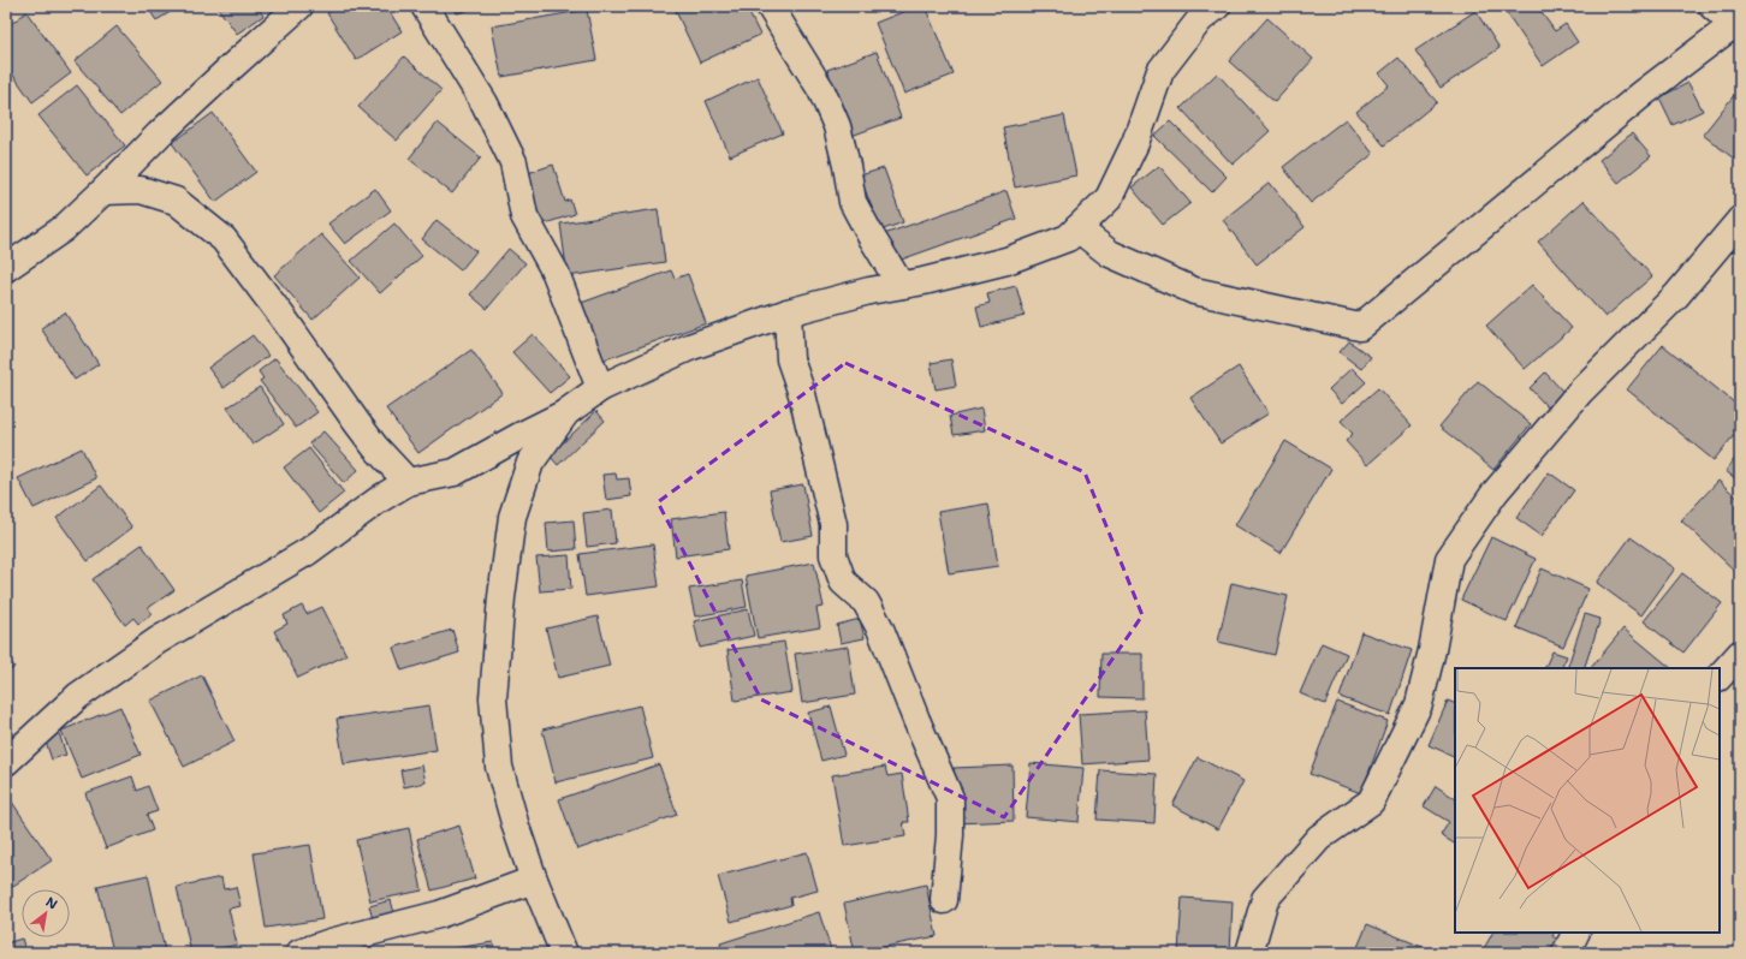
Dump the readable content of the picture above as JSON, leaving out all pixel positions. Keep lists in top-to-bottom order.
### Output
{
  "north": "top right"
}
